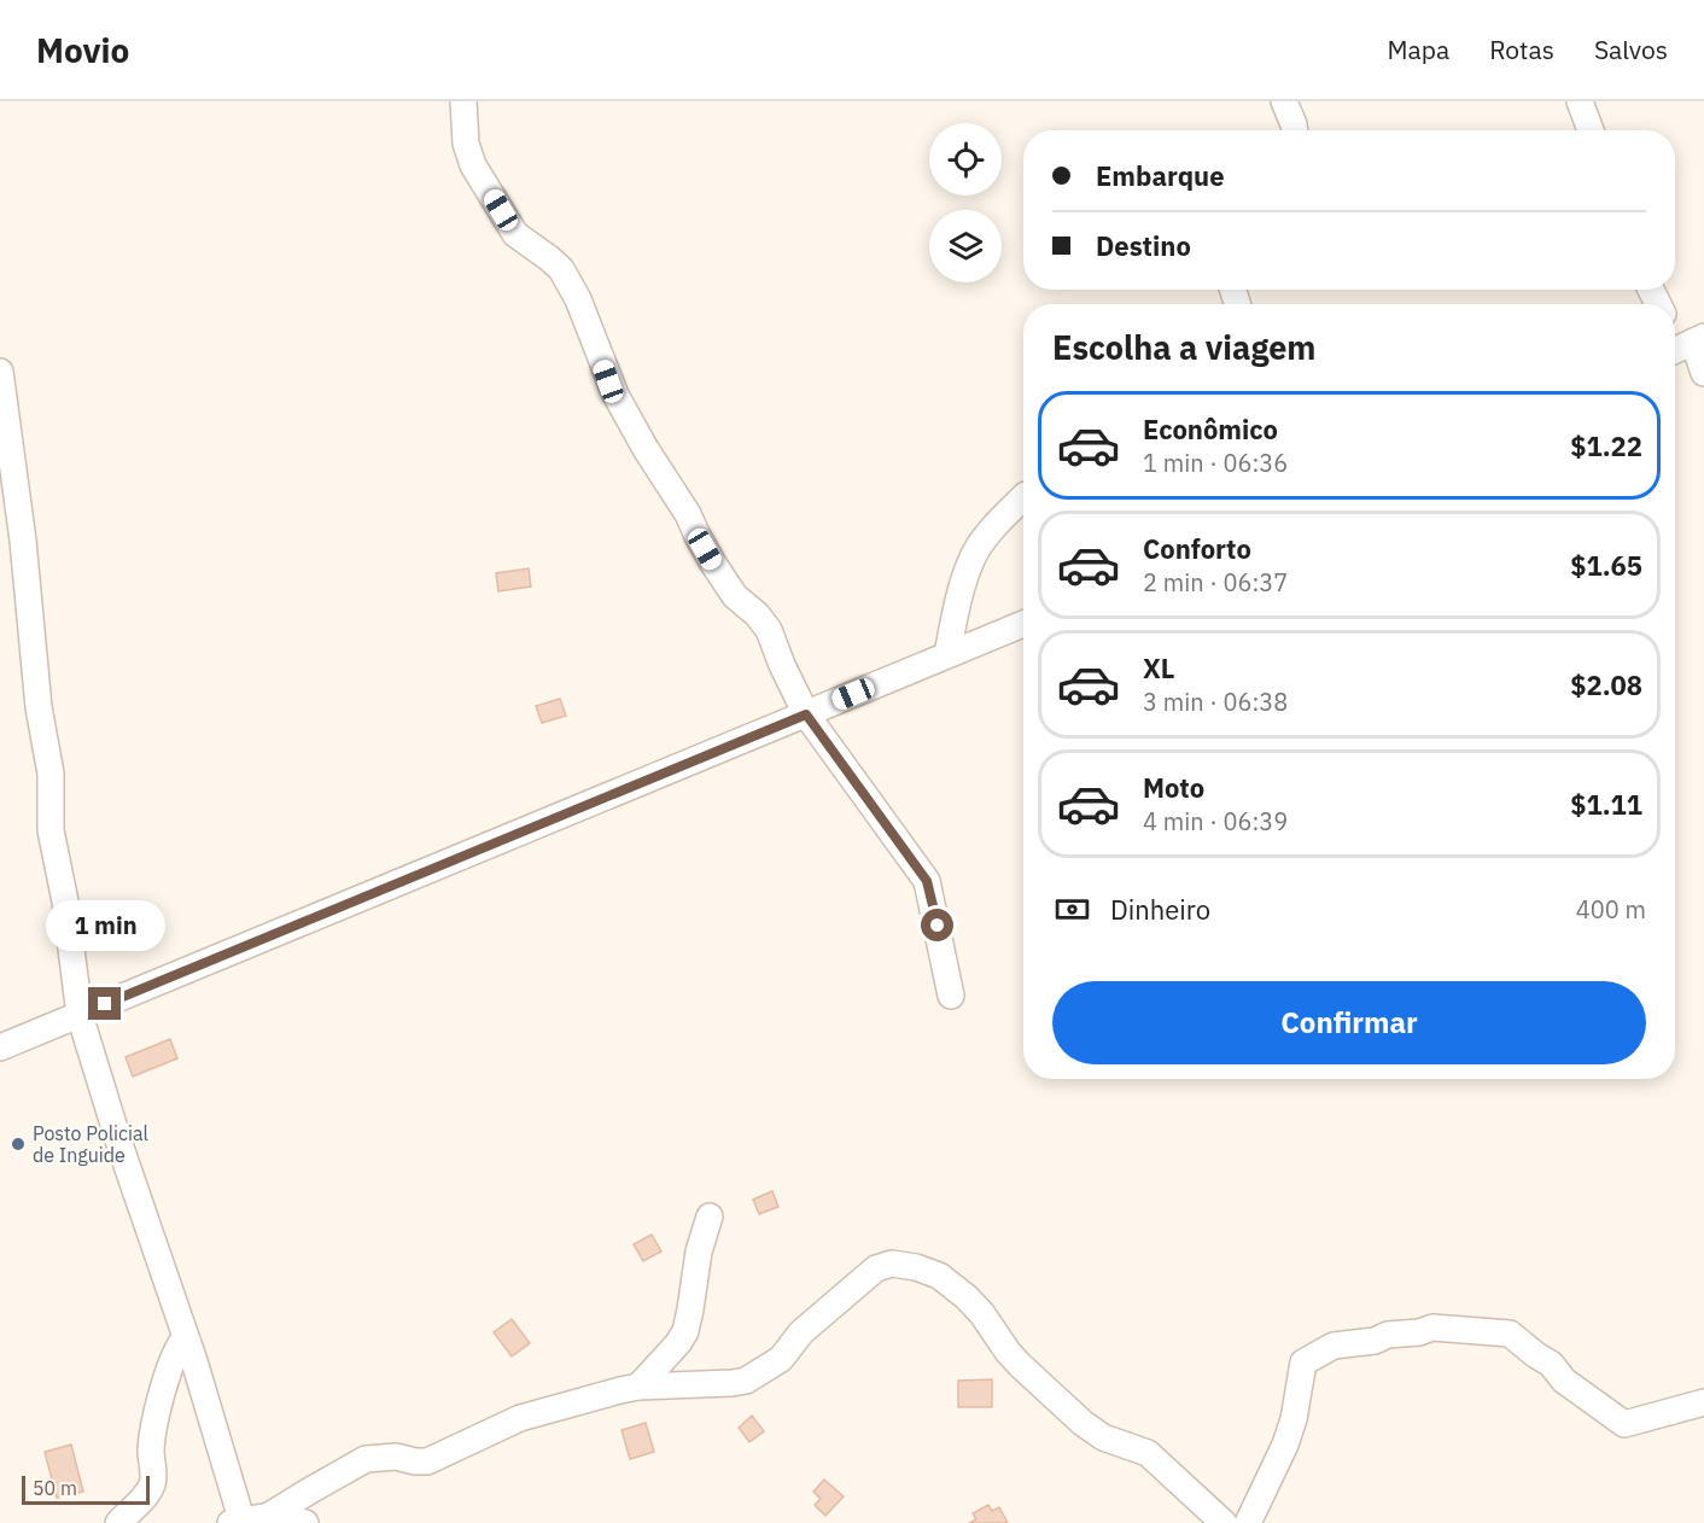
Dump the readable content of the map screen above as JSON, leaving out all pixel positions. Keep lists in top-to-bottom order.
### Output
{
  "places": ["Posto Policial de Inguide"],
  "scale_bar": "50 m",
  "page": {
    "header": "Movio",
    "nav": ["Mapa", "Rotas", "Salvos"],
    "banner": ["Embarque", "Destino"],
    "heading": "Escolha a viagem",
    "list": [
      {
        "name": "Econômico",
        "note": "1 min · 06:36",
        "value": "$1.22"
      },
      {
        "name": "Conforto",
        "note": "2 min · 06:37",
        "value": "$1.65"
      },
      {
        "name": "XL",
        "note": "3 min · 06:38",
        "value": "$2.08"
      },
      {
        "name": "Moto",
        "note": "4 min · 06:39",
        "value": "$1.11"
      }
    ],
    "pay": ["Dinheiro", "400 m"],
    "bubble": "1 min",
    "buttons": "Confirmar",
    "scale": "50 m"
  }
}
